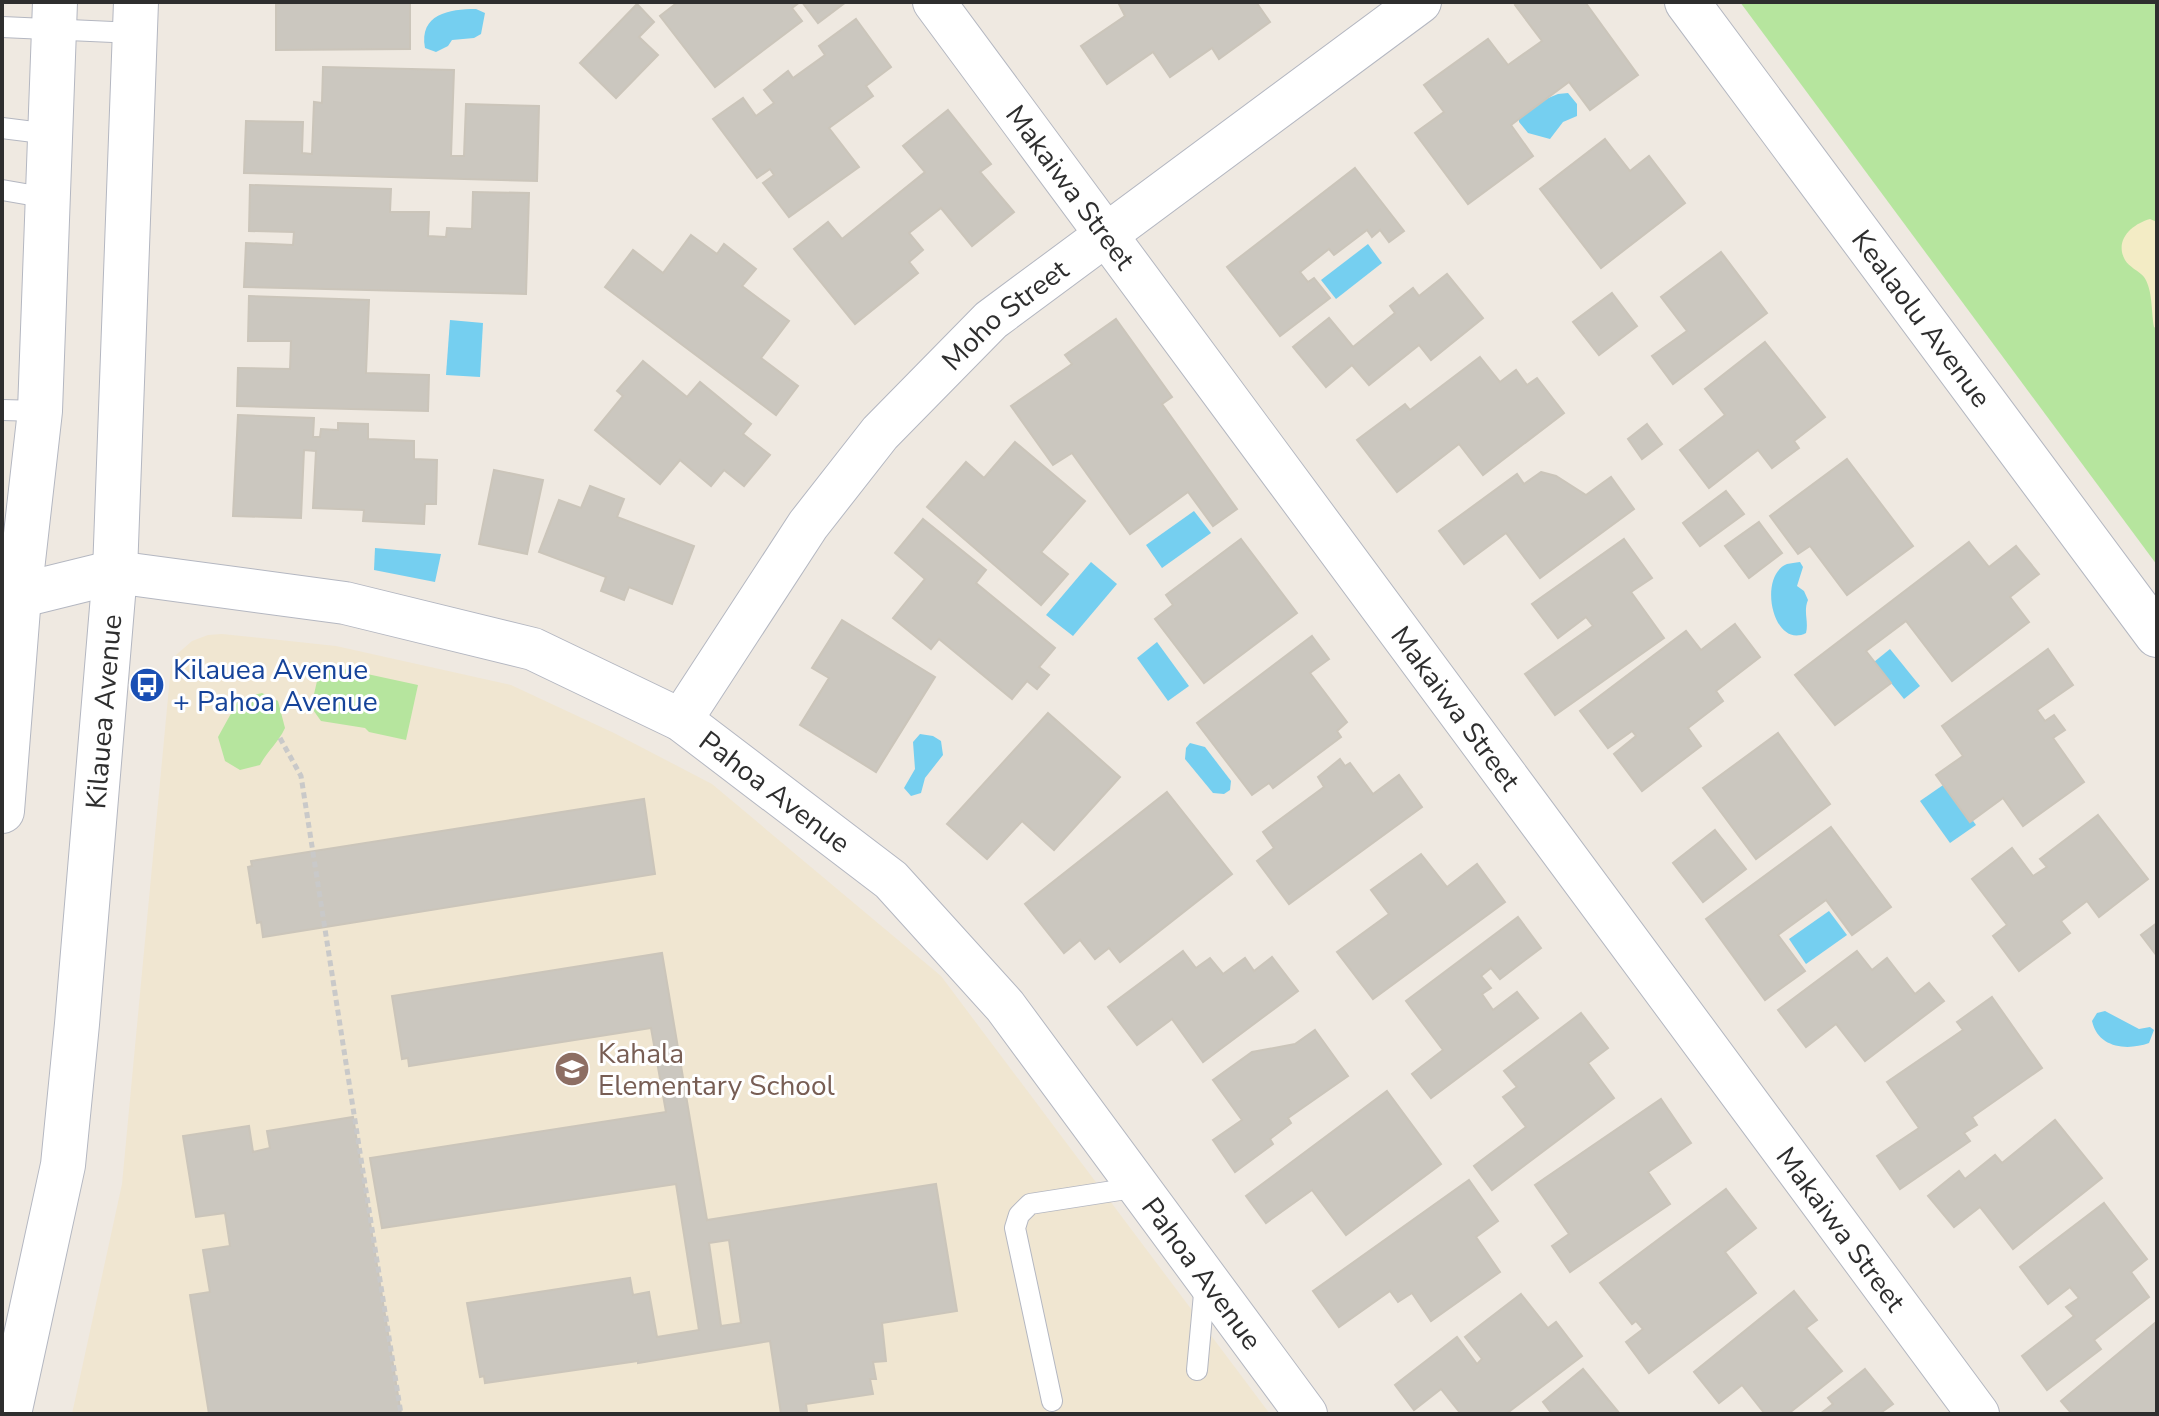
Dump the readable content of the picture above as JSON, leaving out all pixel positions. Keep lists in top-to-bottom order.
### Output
{
  "streets": {
    "street": [
      "Makaiwa Street",
      "Moho Street",
      "Kealaolu Avenue",
      "Kilauea Avenue",
      "Pahoa Avenue"
    ]
  },
  "crossings": [
    ["Makaiwa Street", "Moho Street"],
    ["Moho Street", "Pahoa Avenue"],
    ["Kilauea Avenue", "Pahoa Avenue"]
  ],
  "places": {
    "bus stop": ["Kilauea Avenue + Pahoa Avenue"],
    "school or university": ["Kahala Elementary School"]
  }
}
